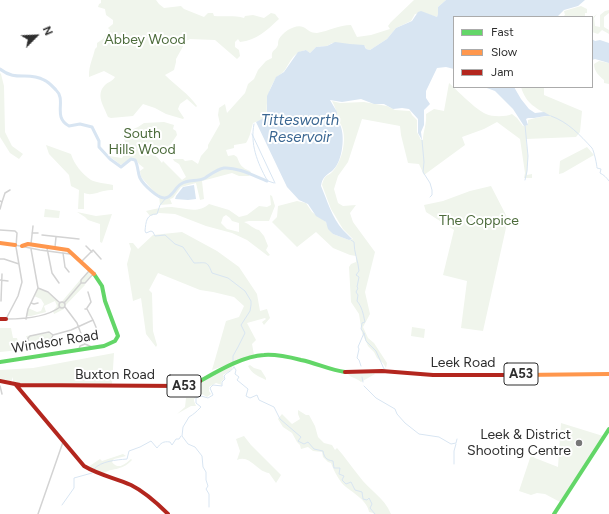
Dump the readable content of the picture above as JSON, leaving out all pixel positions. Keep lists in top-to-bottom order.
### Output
{
  "streets": {
    "main road": [
      "Windsor Road",
      "Leek Road",
      "A53",
      "Buxton Road"
    ]
  },
  "crossings": [
    ["Leek Road", "Buxton Road"]
  ],
  "water": ["Tittesworth Reservoir"],
  "parks": ["Abbey Wood", "South Hills Wood", "The Coppice"],
  "places": ["Leek & District Shooting Centre"],
  "legend": ["Fast", "Slow", "Jam"],
  "north": "top right"
}
